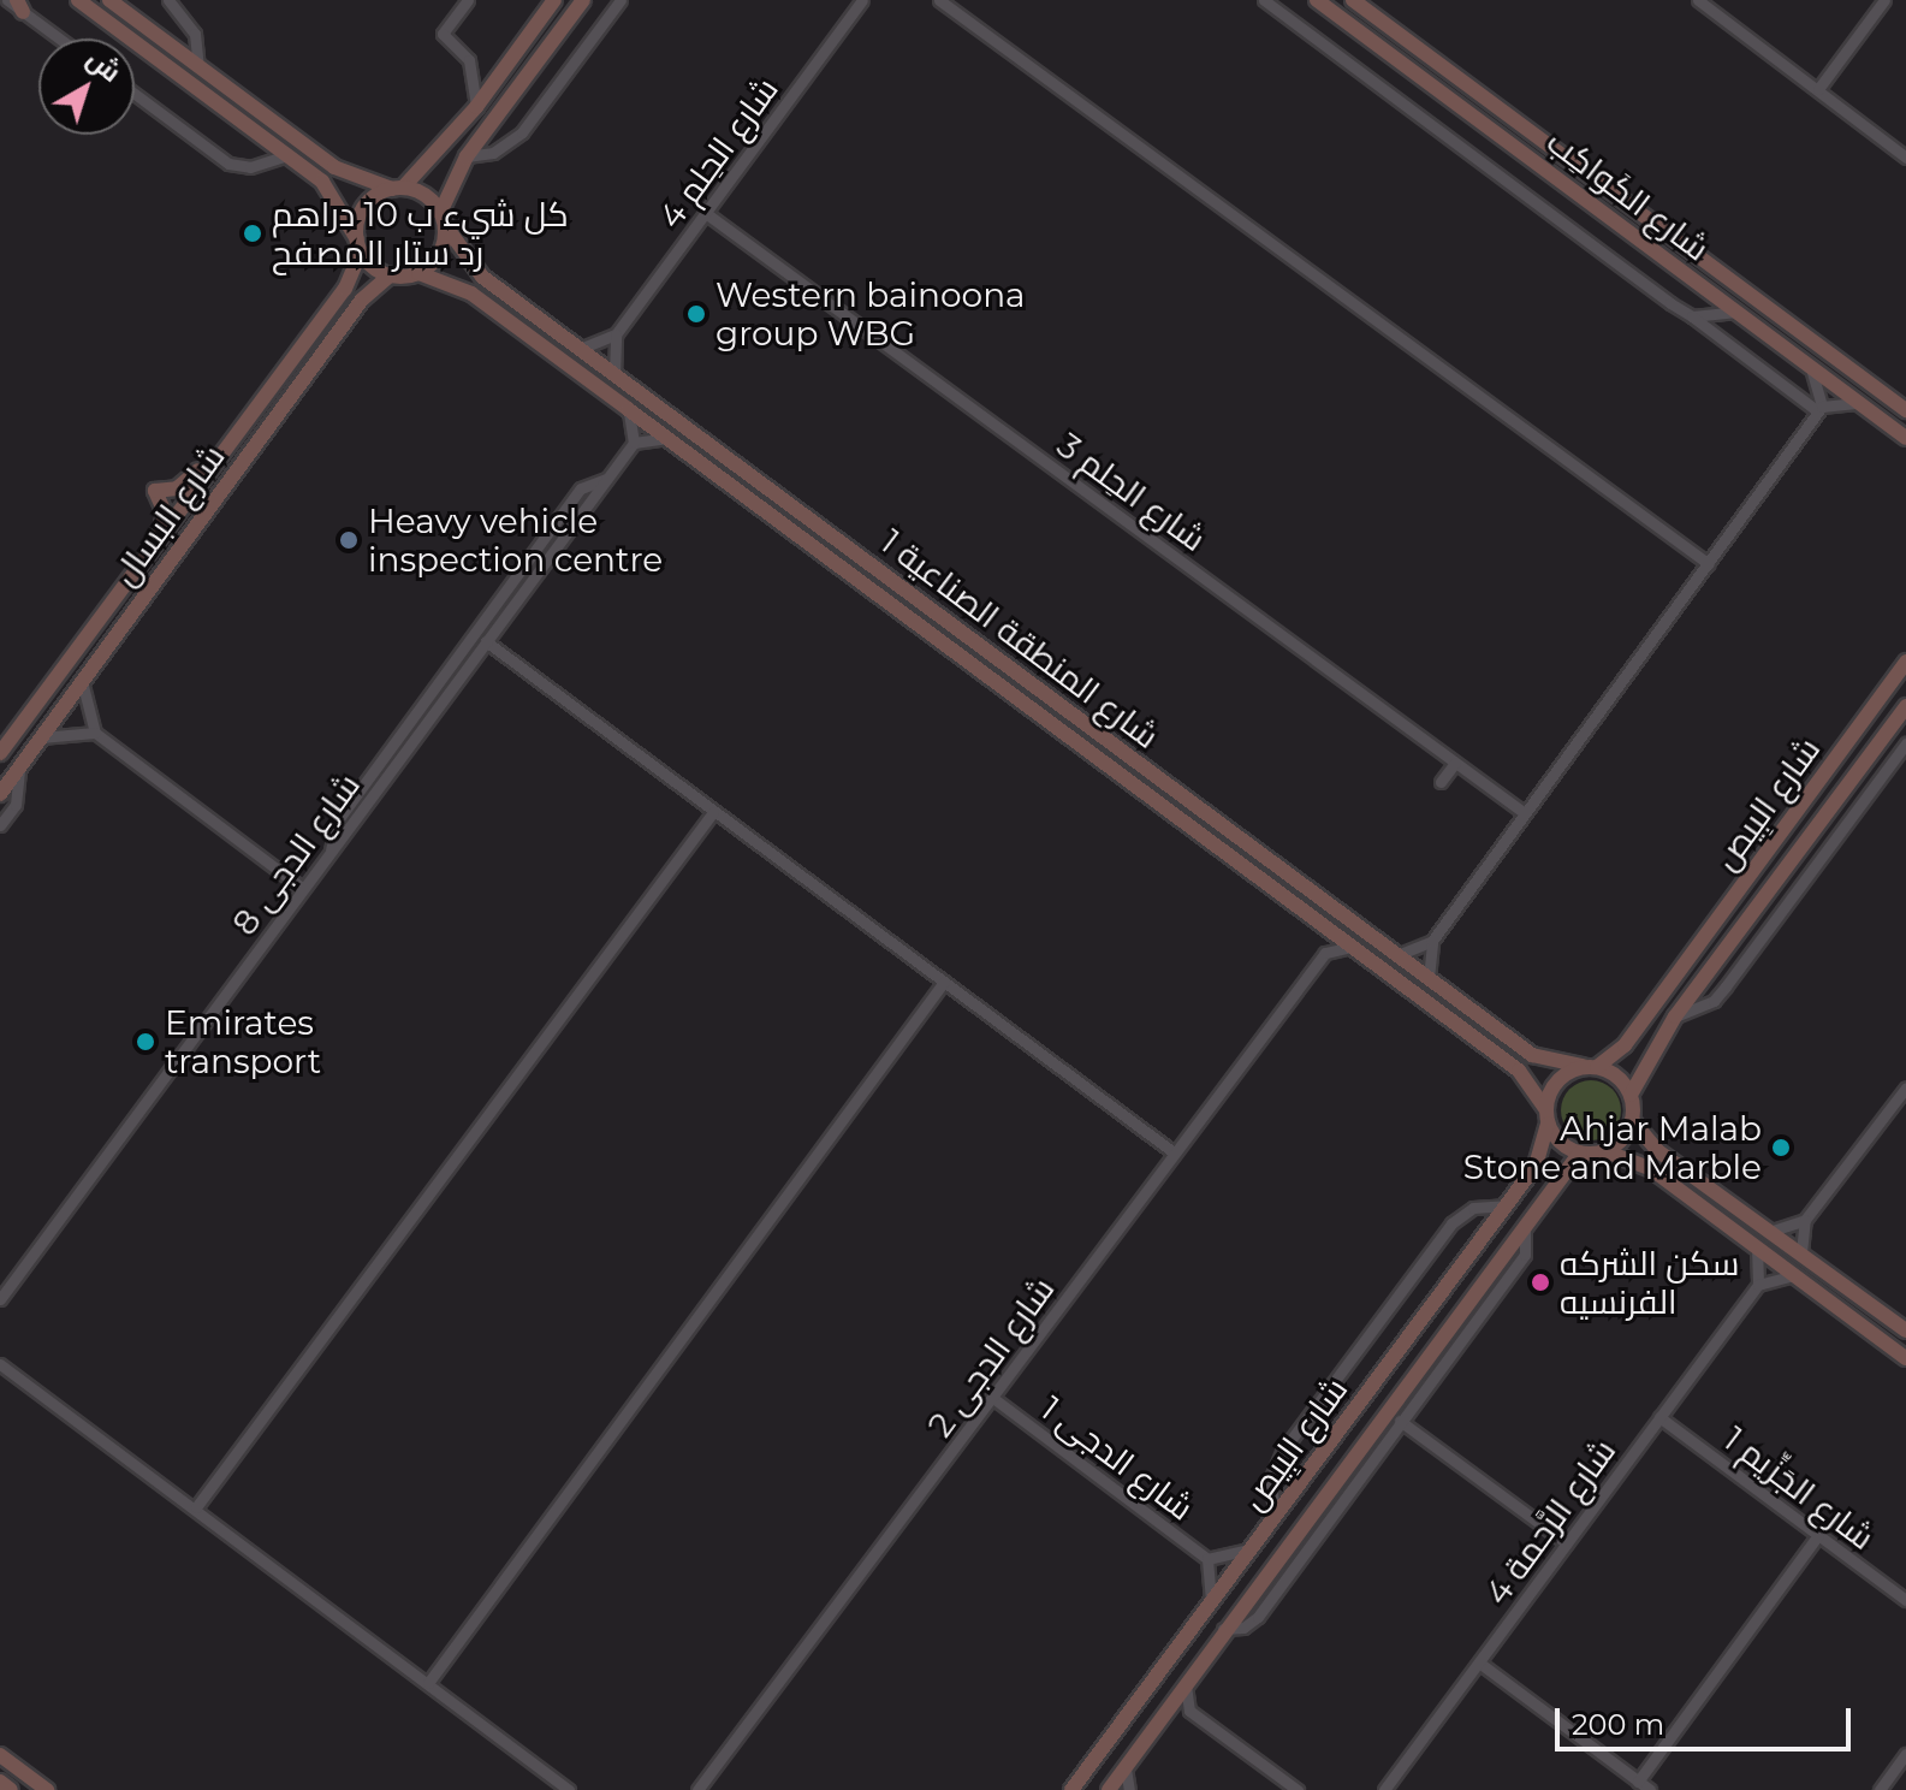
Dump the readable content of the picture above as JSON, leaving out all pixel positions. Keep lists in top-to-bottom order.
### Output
{
  "streets": {
    "street": [
      "شارع الحِلم 4",
      "شارع الكَواكِب",
      "شارع الحِلم 3",
      "شارع البسال",
      "شارع المنطقة الصناعية 1",
      "شارع البِيص",
      "شارع الدجى 8",
      "شارع الدجى 2",
      "شارع الدجى 1",
      "شارع الجَزِّيم 1",
      "شارع الرَّحمة 4"
    ]
  },
  "crossings": [
    ["شارع الحِلم 4", "شارع الحِلم 3"],
    ["شارع البسال", "شارع المنطقة الصناعية 1"],
    ["شارع المنطقة الصناعية 1", "شارع البِيص"],
    ["شارع البِيص", "شارع الدجى 1"],
    ["شارع الدجى 2", "شارع الدجى 1"],
    ["شارع الجَزِّيم 1", "شارع الرَّحمة 4"]
  ],
  "places": [
    "كل شيء ب 10 دراهم رد ستار المصفح",
    "Western bainoona group WBG",
    "Heavy vehicle inspection centre",
    "Emirates transport",
    "Ahjar Malab Stone and Marble",
    "سكن الشركه الفرنسيه"
  ],
  "scale_bar": "200 m",
  "north": "top right"
}
